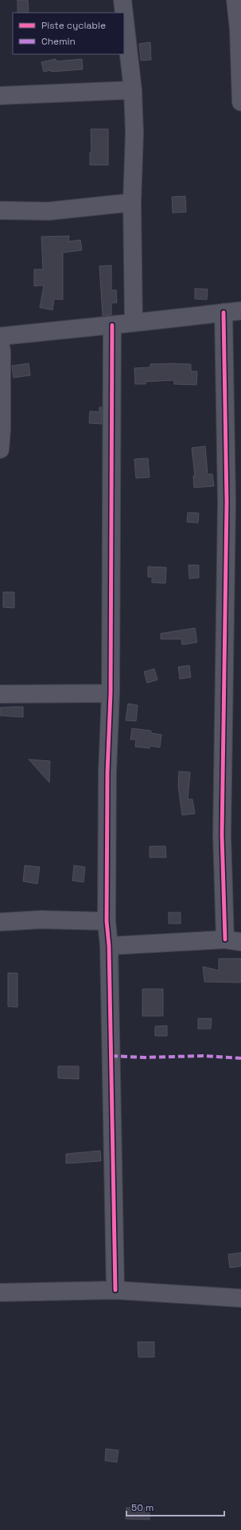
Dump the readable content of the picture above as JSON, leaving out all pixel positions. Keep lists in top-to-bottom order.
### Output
{
  "legend": ["Piste cyclable", "Chemin"],
  "scale_bar": "50 m"
}
